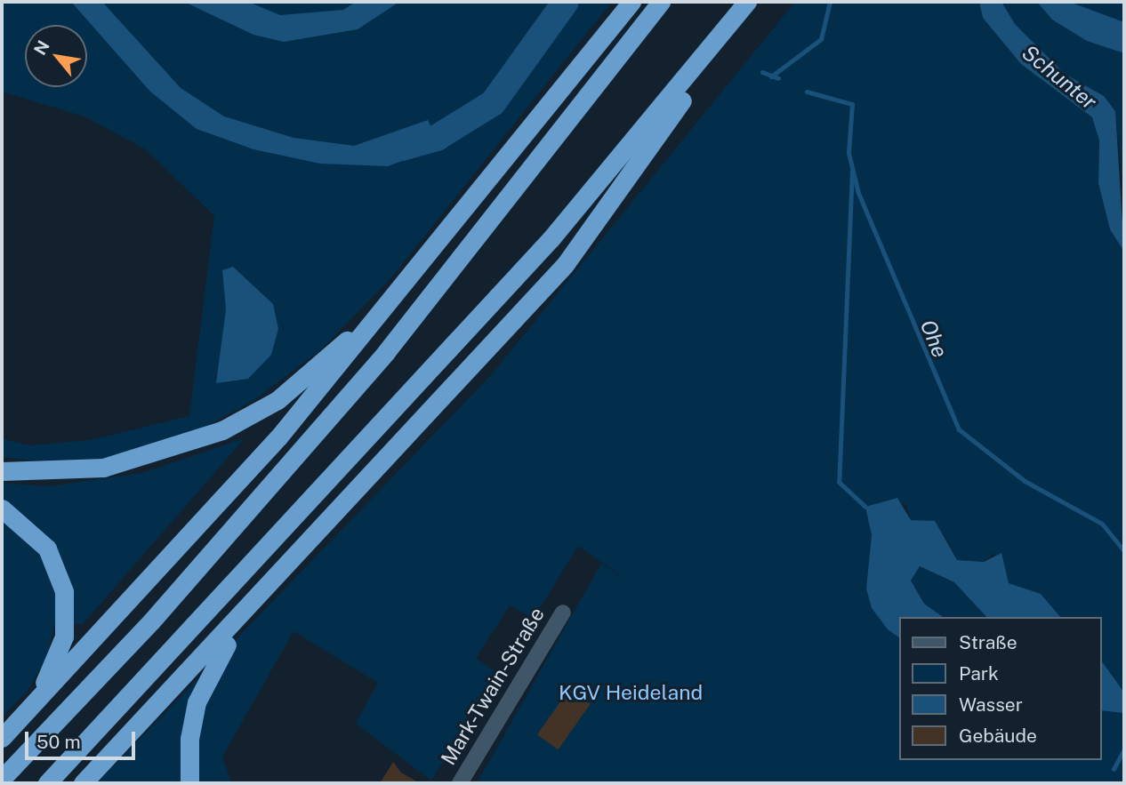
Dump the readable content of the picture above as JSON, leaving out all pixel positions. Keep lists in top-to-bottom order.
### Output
{
  "streets": {
    "street": ["Mark-Twain-Straße"]
  },
  "water": ["Schunter", "Ohe"],
  "parks": ["KGV Heideland"],
  "legend": [
    "Straße",
    "Park",
    "Wasser",
    "Gebäude"
  ],
  "scale_bar": "50 m",
  "north": "top left"
}
